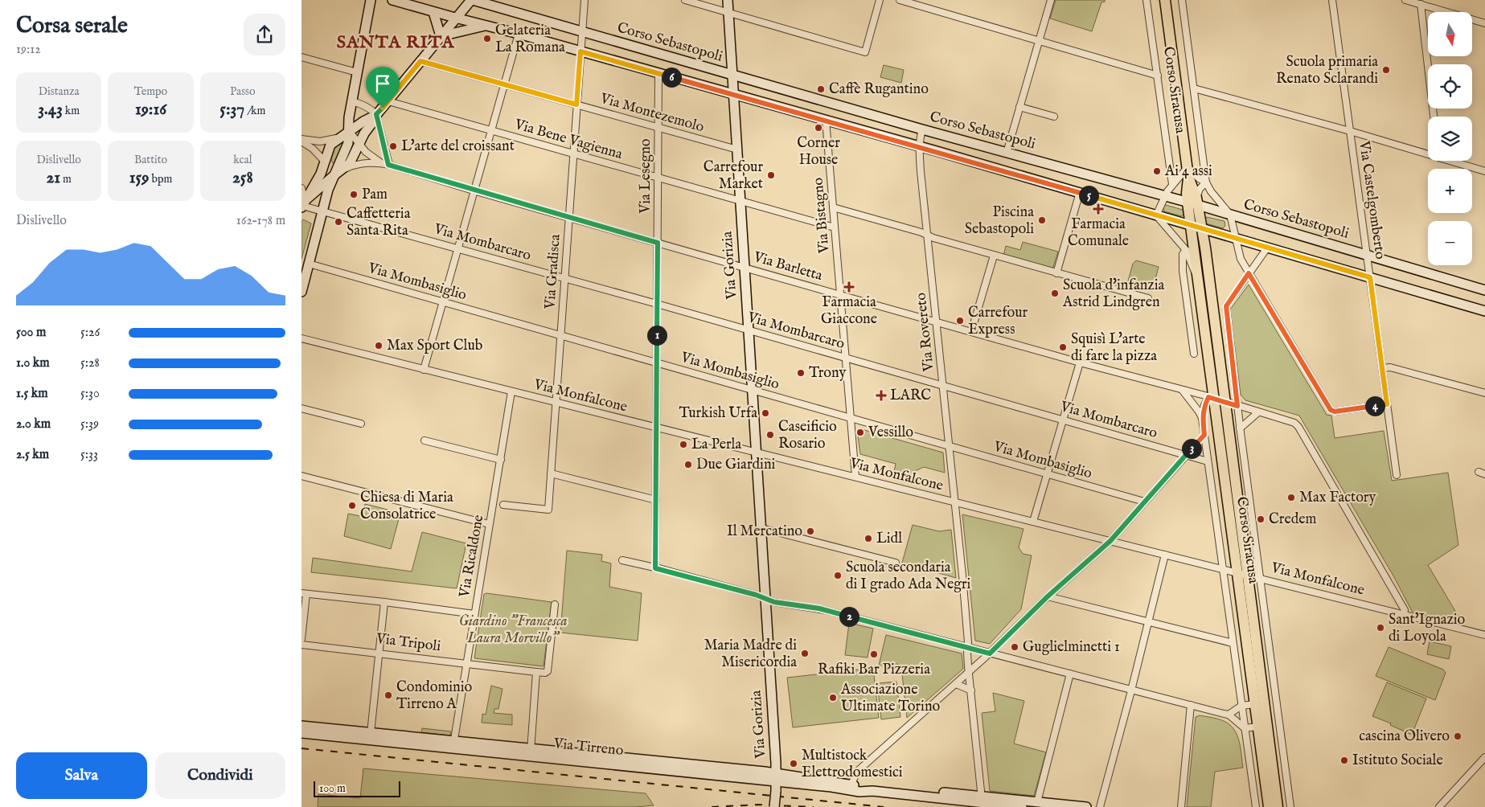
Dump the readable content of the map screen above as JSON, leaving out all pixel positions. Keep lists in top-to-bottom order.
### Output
{
  "streets": {
    "main road": ["Corso Siracusa"],
    "street": [
      "Corso Sebastopoli",
      "Via Montezemolo",
      "Via Bene Vagienna",
      "Via Lesegno",
      "Via Castelgomberto",
      "Via Bistagno",
      "Via Mombarcaro",
      "Via Gorizia",
      "Via Barletta",
      "Via Gradisca",
      "Via Mombasiglio",
      "Via Rovereto",
      "Via Monfalcone",
      "Via Ricaldone",
      "Via Tripoli",
      "Via Tirreno"
    ]
  },
  "crossings": [
    ["Corso Sebastopoli", "Corso Siracusa"],
    ["Corso Sebastopoli", "Via Castelgomberto"],
    ["Corso Sebastopoli", "Via Gorizia"],
    ["Corso Sebastopoli", "Via Gradisca"],
    ["Corso Sebastopoli", "Via Rovereto"],
    ["Corso Siracusa", "Via Castelgomberto"],
    ["Corso Siracusa", "Via Mombarcaro"],
    ["Corso Siracusa", "Via Barletta"],
    ["Corso Siracusa", "Via Monfalcone"],
    ["Via Montezemolo", "Via Lesegno"],
    ["Via Montezemolo", "Via Gorizia"],
    ["Via Montezemolo", "Via Gradisca"],
    ["Via Bene Vagienna", "Via Lesegno"],
    ["Via Bene Vagienna", "Via Bistagno"],
    ["Via Bene Vagienna", "Via Gorizia"],
    ["Via Bene Vagienna", "Via Gradisca"],
    ["Via Lesegno", "Via Mombarcaro"],
    ["Via Lesegno", "Via Barletta"],
    ["Via Lesegno", "Via Mombasiglio"],
    ["Via Lesegno", "Via Monfalcone"],
    ["Via Bistagno", "Via Mombarcaro"],
    ["Via Bistagno", "Via Barletta"],
    ["Via Bistagno", "Via Mombasiglio"],
    ["Via Bistagno", "Via Monfalcone"],
    ["Via Mombarcaro", "Via Gorizia"],
    ["Via Mombarcaro", "Via Gradisca"],
    ["Via Mombarcaro", "Via Rovereto"],
    ["Via Gorizia", "Via Barletta"],
    ["Via Gorizia", "Via Mombasiglio"],
    ["Via Gorizia", "Via Monfalcone"],
    ["Via Gorizia", "Via Tirreno"],
    ["Via Barletta", "Via Gradisca"],
    ["Via Barletta", "Via Rovereto"],
    ["Via Barletta", "Via Monfalcone"],
    ["Via Gradisca", "Via Mombasiglio"],
    ["Via Gradisca", "Via Monfalcone"],
    ["Via Mombasiglio", "Via Rovereto"],
    ["Via Rovereto", "Via Monfalcone"],
    ["Via Rovereto", "Via Tirreno"],
    ["Via Monfalcone", "Via Ricaldone"],
    ["Via Ricaldone", "Via Tripoli"],
    ["Via Ricaldone", "Via Tirreno"]
  ],
  "districts": ["SANTA RITA"],
  "parks": ["Giardino \"Francesca Laura Morvillo\""],
  "places": {
    "other": [
      "Gelateria La Romana",
      "Scuola primaria Renato Sclarandi",
      "Caffè Rugantino",
      "Corner House",
      "L'arte del croissant",
      "Ai 4 assi",
      "Carrefour Market",
      "Pam",
      "Piscina Sebastopoli",
      "Caffetteria Santa Rita",
      "Scuola d'infanzia Astrid Lindgren",
      "Carrefour Express",
      "Max Sport Club",
      "Squisì L'arte di fare la pizza",
      "Trony",
      "Turkish Urfa",
      "Vessillo",
      "Caseificio Rosario",
      "La Perla",
      "Due Giardini",
      "Max Factory",
      "Chiesa di Maria Consolatrice",
      "Credem",
      "Il Mercatino",
      "Lidl",
      "Scuola secondaria di I grado Ada Negri",
      "Sant'Ignazio di Loyola",
      "Guglielminetti 1",
      "Maria Madre di Misericordia",
      "Rafiki Bar Pizzeria",
      "Condominio Tirreno A",
      "Associazione Ultimate Torino",
      "cascina Olivero",
      "Istituto Sociale",
      "Multistock Elettrodomestici"
    ],
    "health": ["Farmacia Comunale", "Farmacia Giaccone", "LARC"]
  },
  "scale_bar": "100 m",
  "north": "bottom",
  "page": {
    "heading": ["Corsa serale", "19:12"],
    "map_buttons": ["+", "−"],
    "pins": [
      "6",
      "5",
      "1",
      "4",
      "3",
      "2"
    ],
    "stats": [
      ["Distanza", "3.43 km"],
      ["Tempo", "19:16"],
      ["Passo", "5:37 /km"],
      ["Dislivello", "21 m"],
      ["Battito", "159 bpm"],
      ["kcal", "258"]
    ],
    "chart": ["Dislivello", "162–178 m"],
    "list": [
      {
        "name": "500 m",
        "note": "5:26"
      },
      {
        "name": "1.0 km",
        "note": "5:28"
      },
      {
        "name": "1.5 km",
        "note": "5:30"
      },
      {
        "name": "2.0 km",
        "note": "5:39"
      },
      {
        "name": "2.5 km",
        "note": "5:33"
      }
    ],
    "buttons": ["Salva", "Condividi"],
    "scale": "100 m"
  }
}
